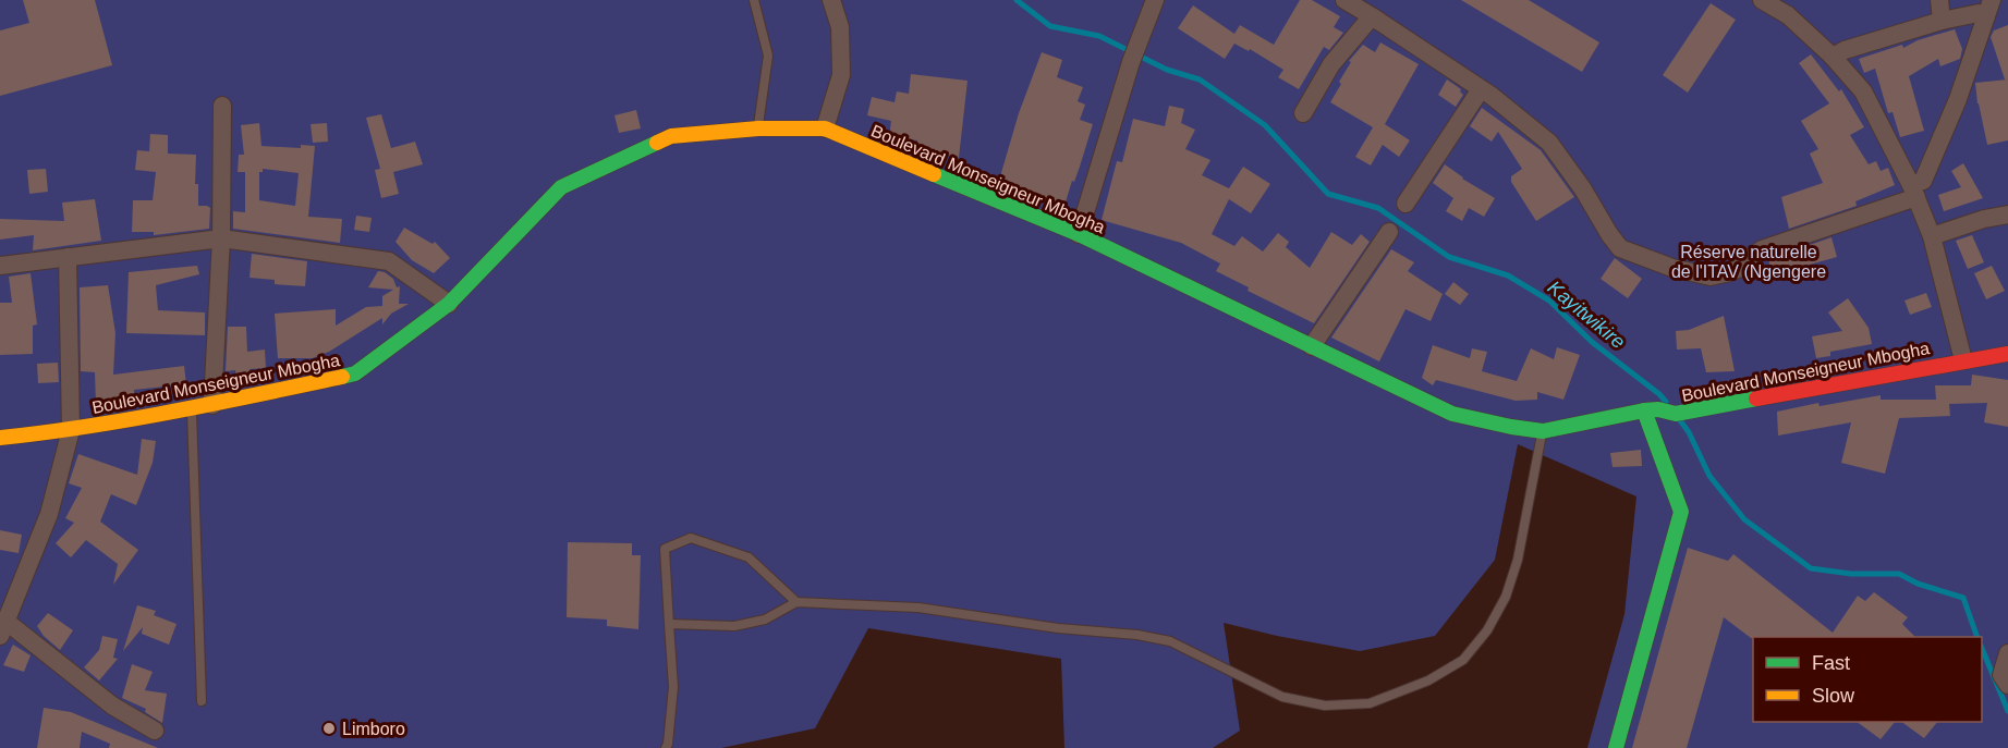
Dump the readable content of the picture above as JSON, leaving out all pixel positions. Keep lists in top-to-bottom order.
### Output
{
  "streets": {
    "street": ["Boulevard Monseigneur Mbogha"]
  },
  "water": ["Kayitwikire"],
  "parks": ["Réserve naturelle de l'ITAV (Ngengere"],
  "places": ["Limboro"],
  "legend": ["Fast", "Slow"]
}
